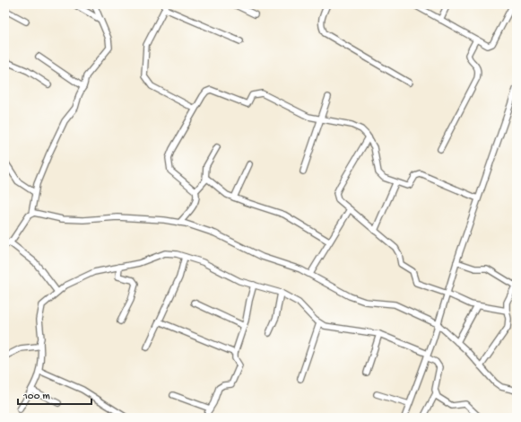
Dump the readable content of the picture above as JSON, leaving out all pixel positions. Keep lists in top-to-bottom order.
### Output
{
  "scale_bar": "100 m"
}
